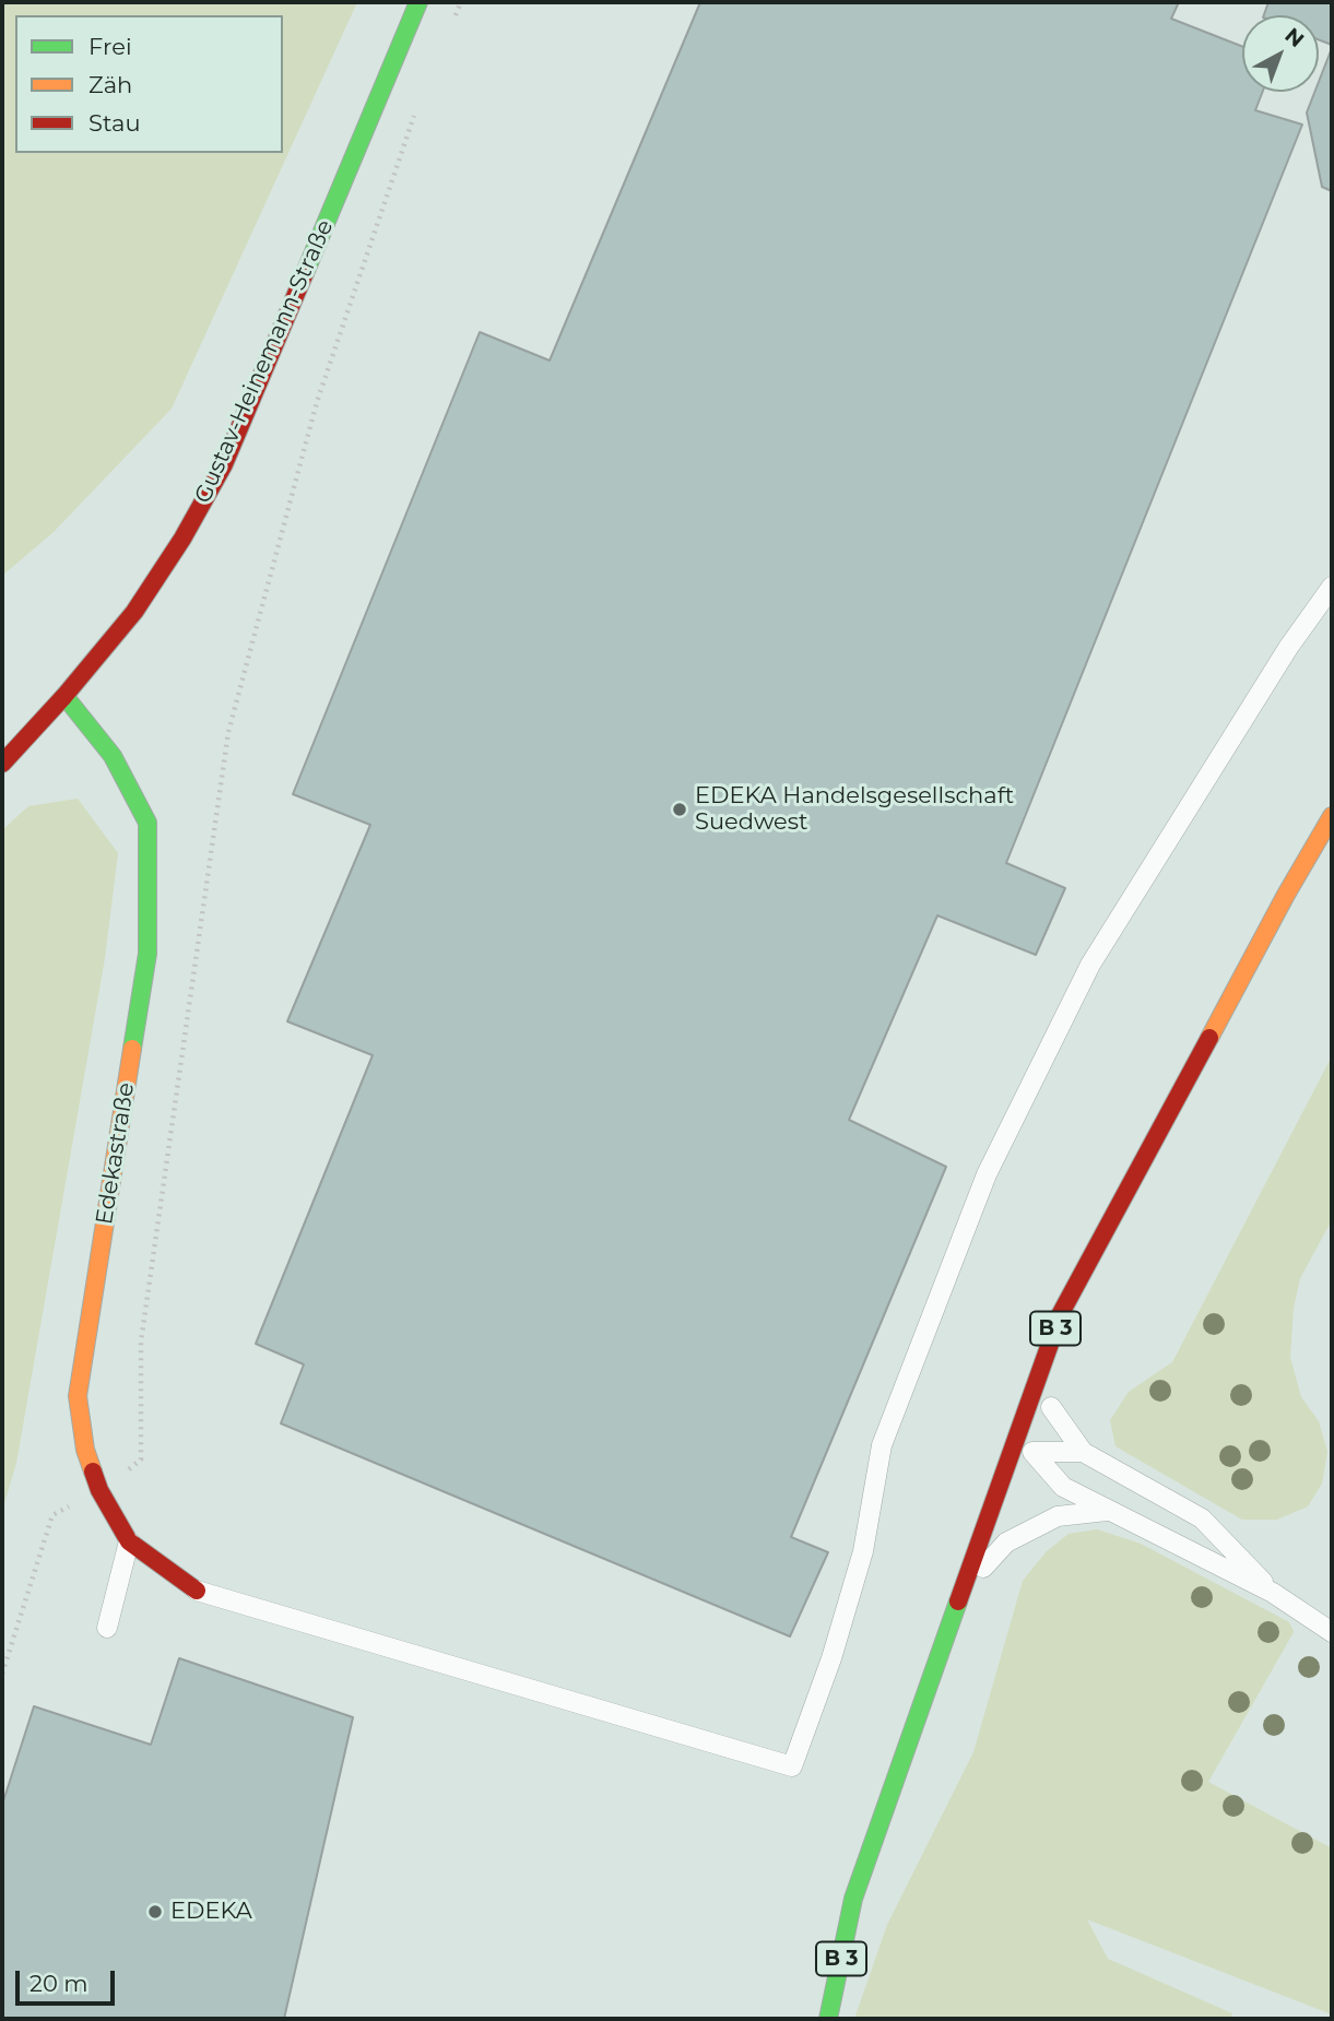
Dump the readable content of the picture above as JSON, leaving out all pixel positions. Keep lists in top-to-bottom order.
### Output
{
  "streets": {
    "street": ["Gustav-Heinemann-Straße", "Edekastraße", "B 3"]
  },
  "crossings": [
    ["Gustav-Heinemann-Straße", "Edekastraße"]
  ],
  "places": ["EDEKA Handelsgesellschaft Suedwest", "EDEKA"],
  "legend": ["Frei", "Zäh", "Stau"],
  "scale_bar": "20 m",
  "north": "top right"
}
